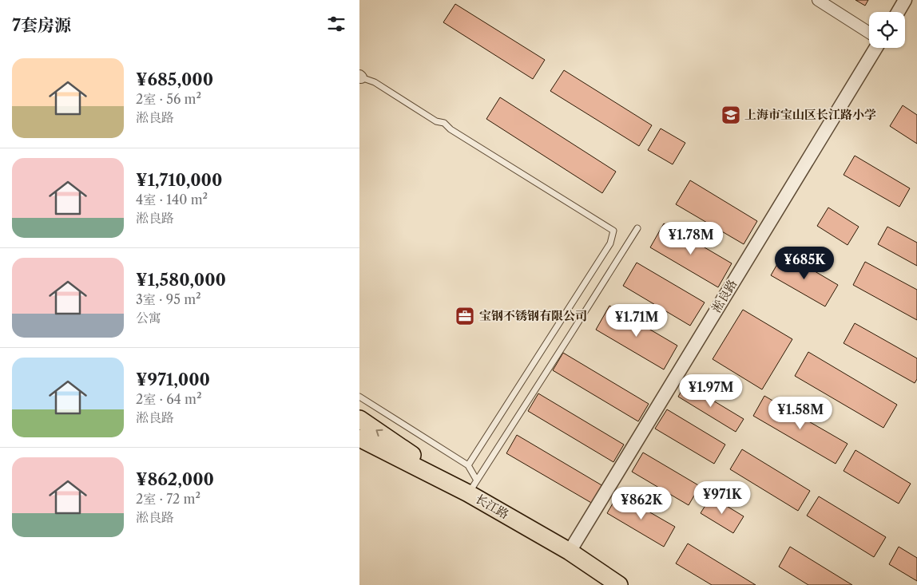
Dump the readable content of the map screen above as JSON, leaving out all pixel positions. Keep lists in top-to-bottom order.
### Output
{
  "streets": {
    "main road": ["长江路"],
    "street": ["淞良路"]
  },
  "crossings": [
    ["淞良路", "长江路"]
  ],
  "places": {
    "school or university": ["上海市宝山区长江路小学"],
    "office": ["宝钢不锈钢有限公司"]
  },
  "page": {
    "heading": "7套房源",
    "list": [
      {
        "name": "¥685,000",
        "note": "2室 · 56 m² · 淞良路"
      },
      {
        "name": "¥1,710,000",
        "note": "4室 · 140 m² · 淞良路"
      },
      {
        "name": "¥1,580,000",
        "note": "3室 · 95 m² · 公寓"
      },
      {
        "name": "¥971,000",
        "note": "2室 · 64 m² · 淞良路"
      },
      {
        "name": "¥862,000",
        "note": "2室 · 72 m² · 淞良路"
      }
    ],
    "price": [
      "¥1.78M",
      "¥685K",
      "¥1.71M",
      "¥1.97M",
      "¥1.58M",
      "¥971K",
      "¥862K"
    ]
  }
}
